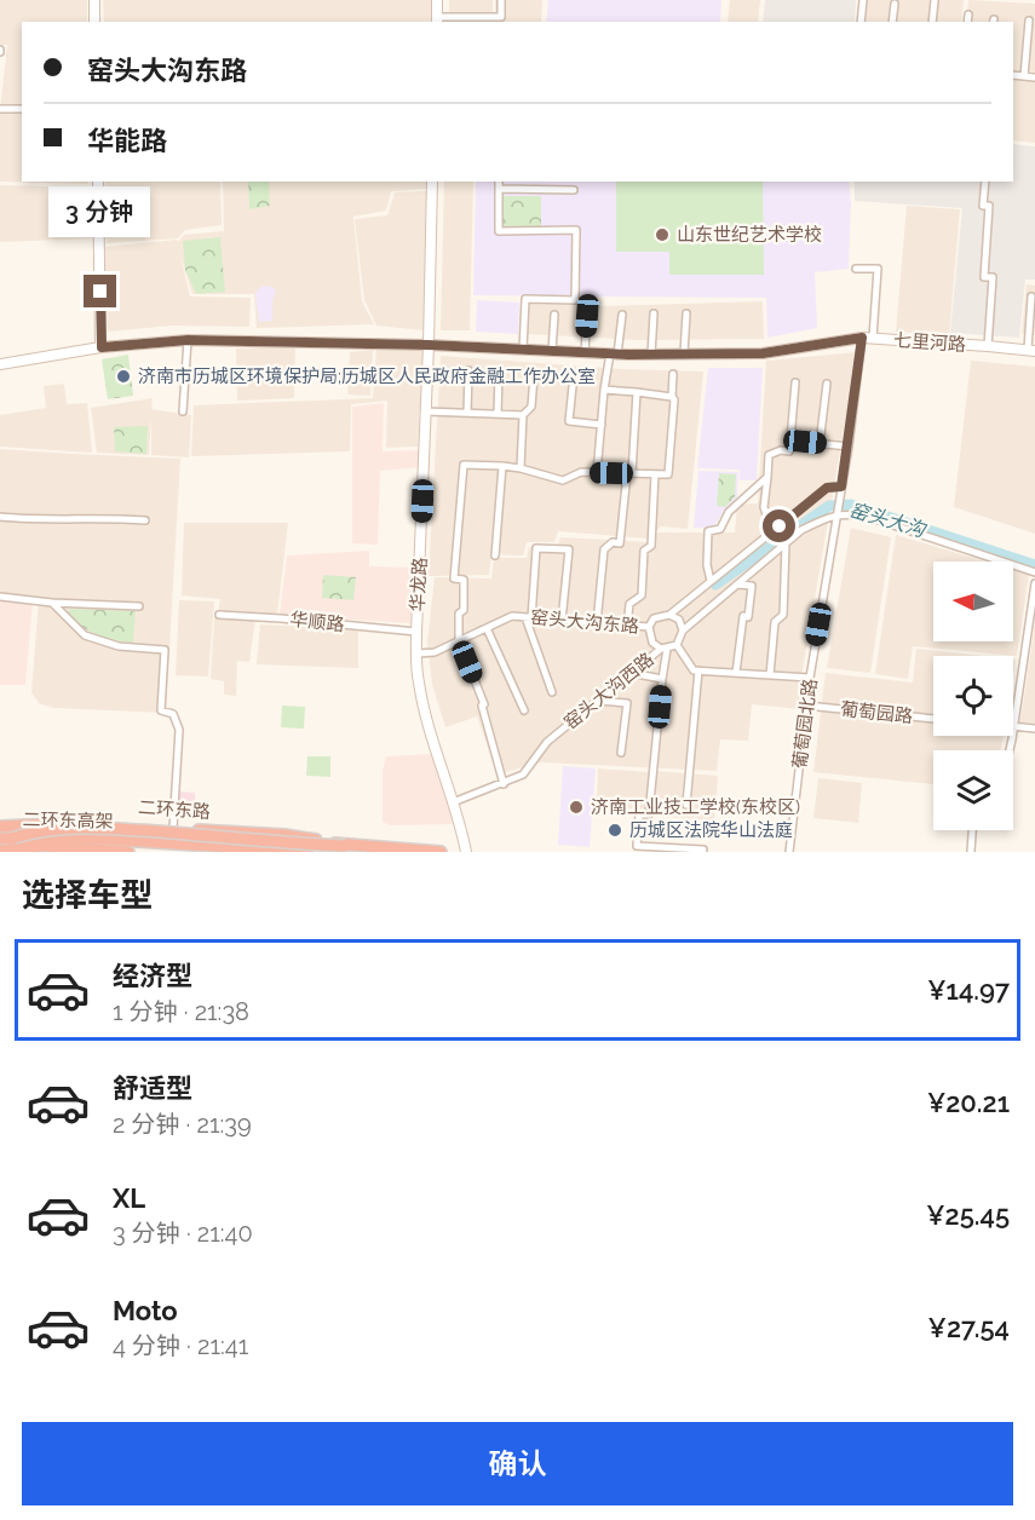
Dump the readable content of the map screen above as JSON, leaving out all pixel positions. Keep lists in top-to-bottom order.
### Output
{
  "streets": {
    "highway": ["二环东路", "二环东高架"],
    "main road": ["七里河路", "华龙路"],
    "street": [
      "华顺路",
      "窑头大沟东路",
      "窑头大沟西路",
      "葡萄园路",
      "葡萄园北路"
    ]
  },
  "crossings": [
    ["七里河路", "华龙路"],
    ["七里河路", "葡萄园北路"],
    ["华龙路", "华顺路"],
    ["华龙路", "窑头大沟东路"],
    ["华龙路", "窑头大沟西路"],
    ["窑头大沟东路", "窑头大沟西路"],
    ["窑头大沟东路", "葡萄园北路"],
    ["窑头大沟西路", "葡萄园北路"],
    ["葡萄园路", "葡萄园北路"]
  ],
  "water": ["窑头大沟"],
  "places": [
    "山东世纪艺术学校",
    "济南市历城区环境保护局;历城区人民政府金融工作办公室",
    "济南工业技工学校(东校区)",
    "历城区法院华山法庭"
  ],
  "north": "left",
  "page": {
    "banner": ["窑头大沟东路", "华能路"],
    "bubble": "3 分钟",
    "heading": "选择车型",
    "list": [
      {
        "name": "经济型",
        "note": "1 分钟 · 21:38",
        "value": "¥14.97"
      },
      {
        "name": "舒适型",
        "note": "2 分钟 · 21:39",
        "value": "¥20.21"
      },
      {
        "name": "XL",
        "note": "3 分钟 · 21:40",
        "value": "¥25.45"
      },
      {
        "name": "Moto",
        "note": "4 分钟 · 21:41",
        "value": "¥27.54"
      }
    ],
    "buttons": "确认"
  }
}
